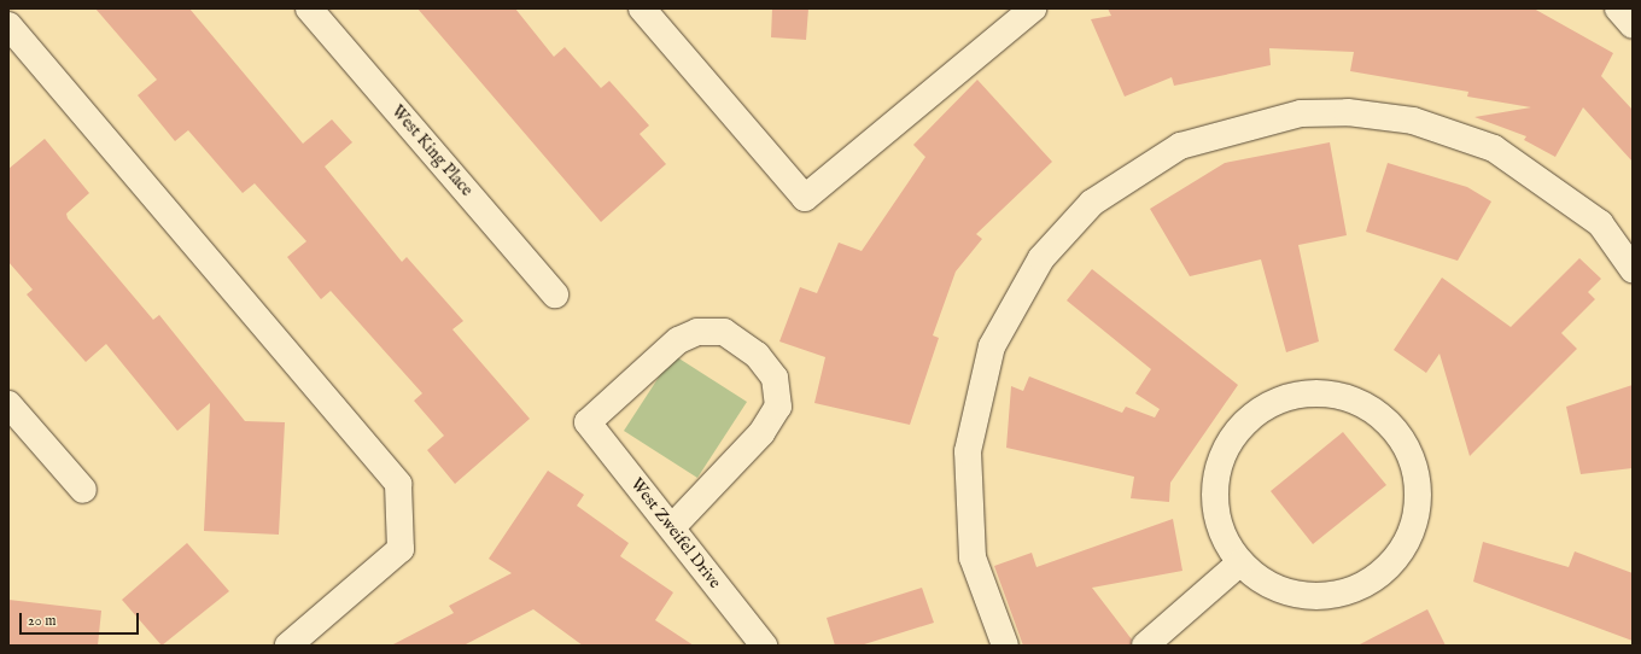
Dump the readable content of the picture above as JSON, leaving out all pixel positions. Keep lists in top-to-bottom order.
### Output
{
  "streets": {
    "street": ["West King Place", "West Zweifel Drive"]
  },
  "scale_bar": "20 m"
}
